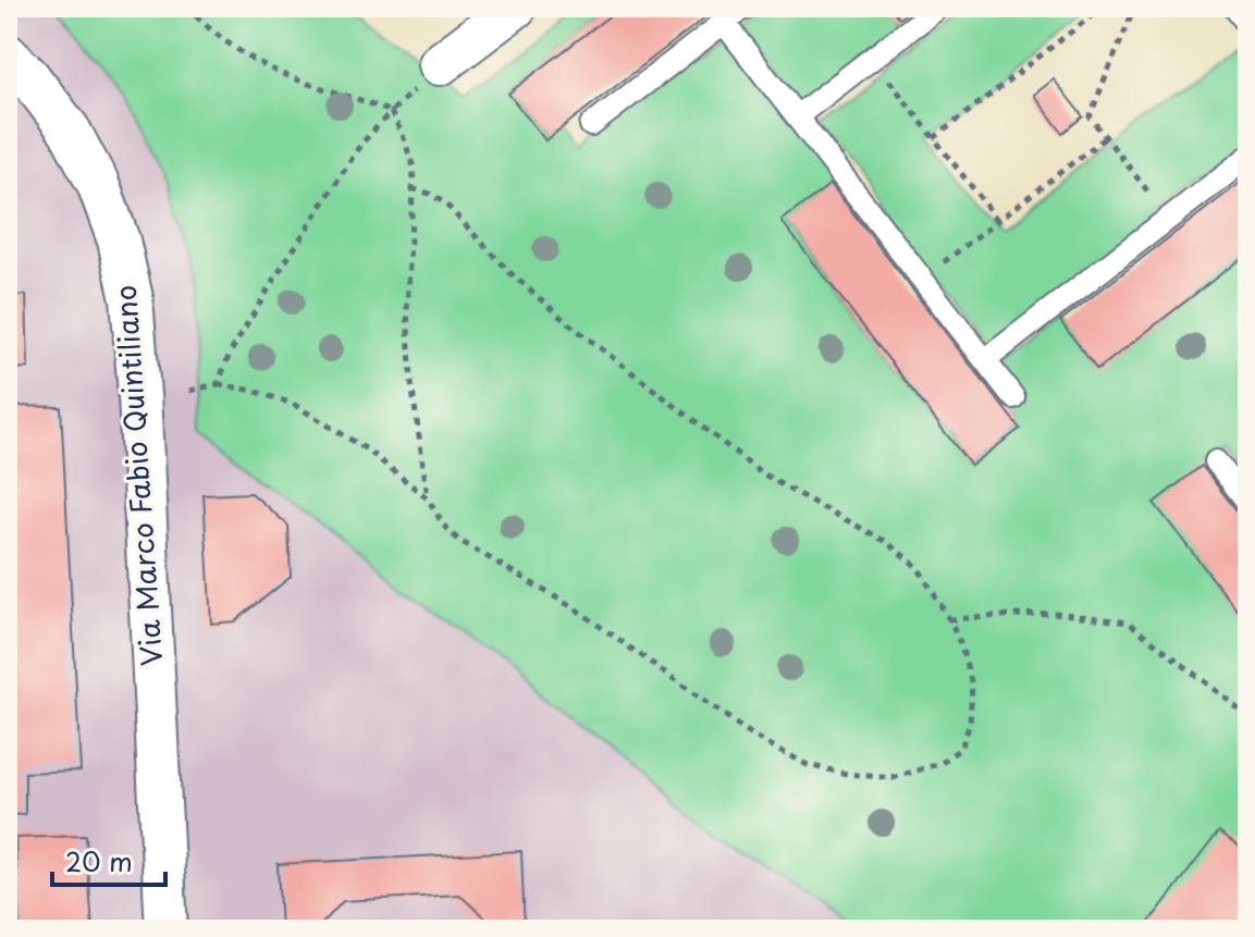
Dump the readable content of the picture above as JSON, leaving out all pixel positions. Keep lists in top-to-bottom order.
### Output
{
  "streets": {
    "street": ["Via Marco Fabio Quintiliano"]
  },
  "scale_bar": "20 m"
}
